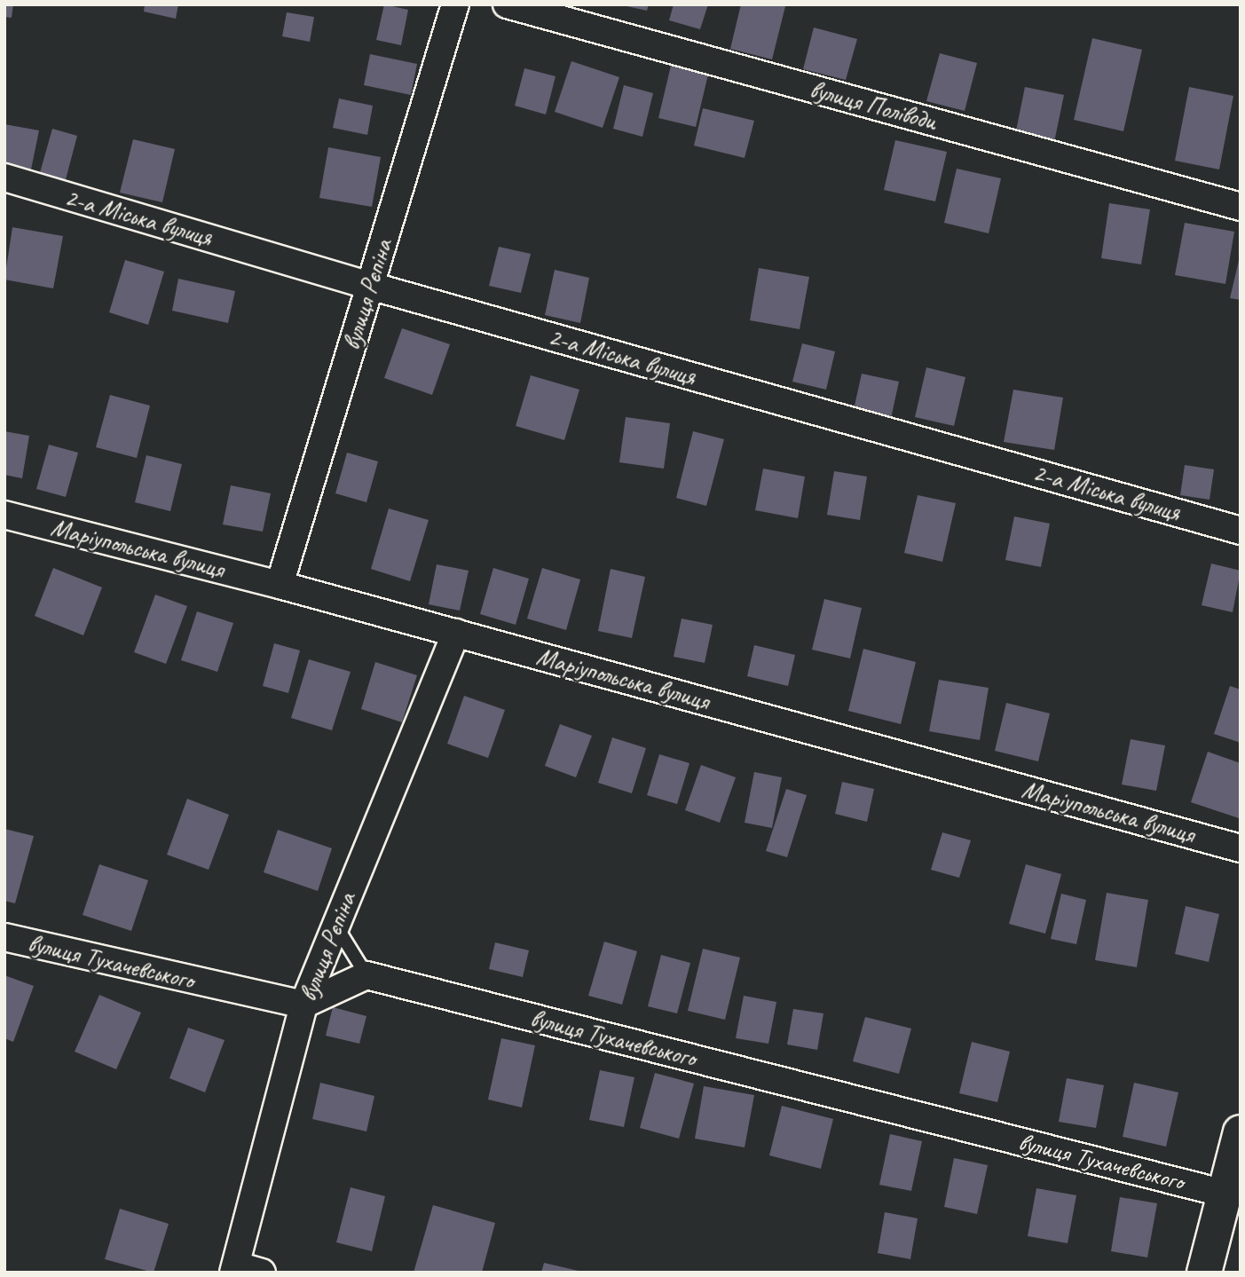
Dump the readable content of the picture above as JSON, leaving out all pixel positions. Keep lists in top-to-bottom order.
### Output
{
  "streets": {
    "street": [
      "вулиця Поліводи",
      "2-а Міська вулиця",
      "вулиця Рєпіна",
      "Маріупольська вулиця",
      "вулиця Тухачевського"
    ]
  },
  "crossings": [
    ["2-а Міська вулиця", "вулиця Рєпіна"],
    ["вулиця Рєпіна", "Маріупольська вулиця"],
    ["вулиця Рєпіна", "вулиця Тухачевського"]
  ]
}
